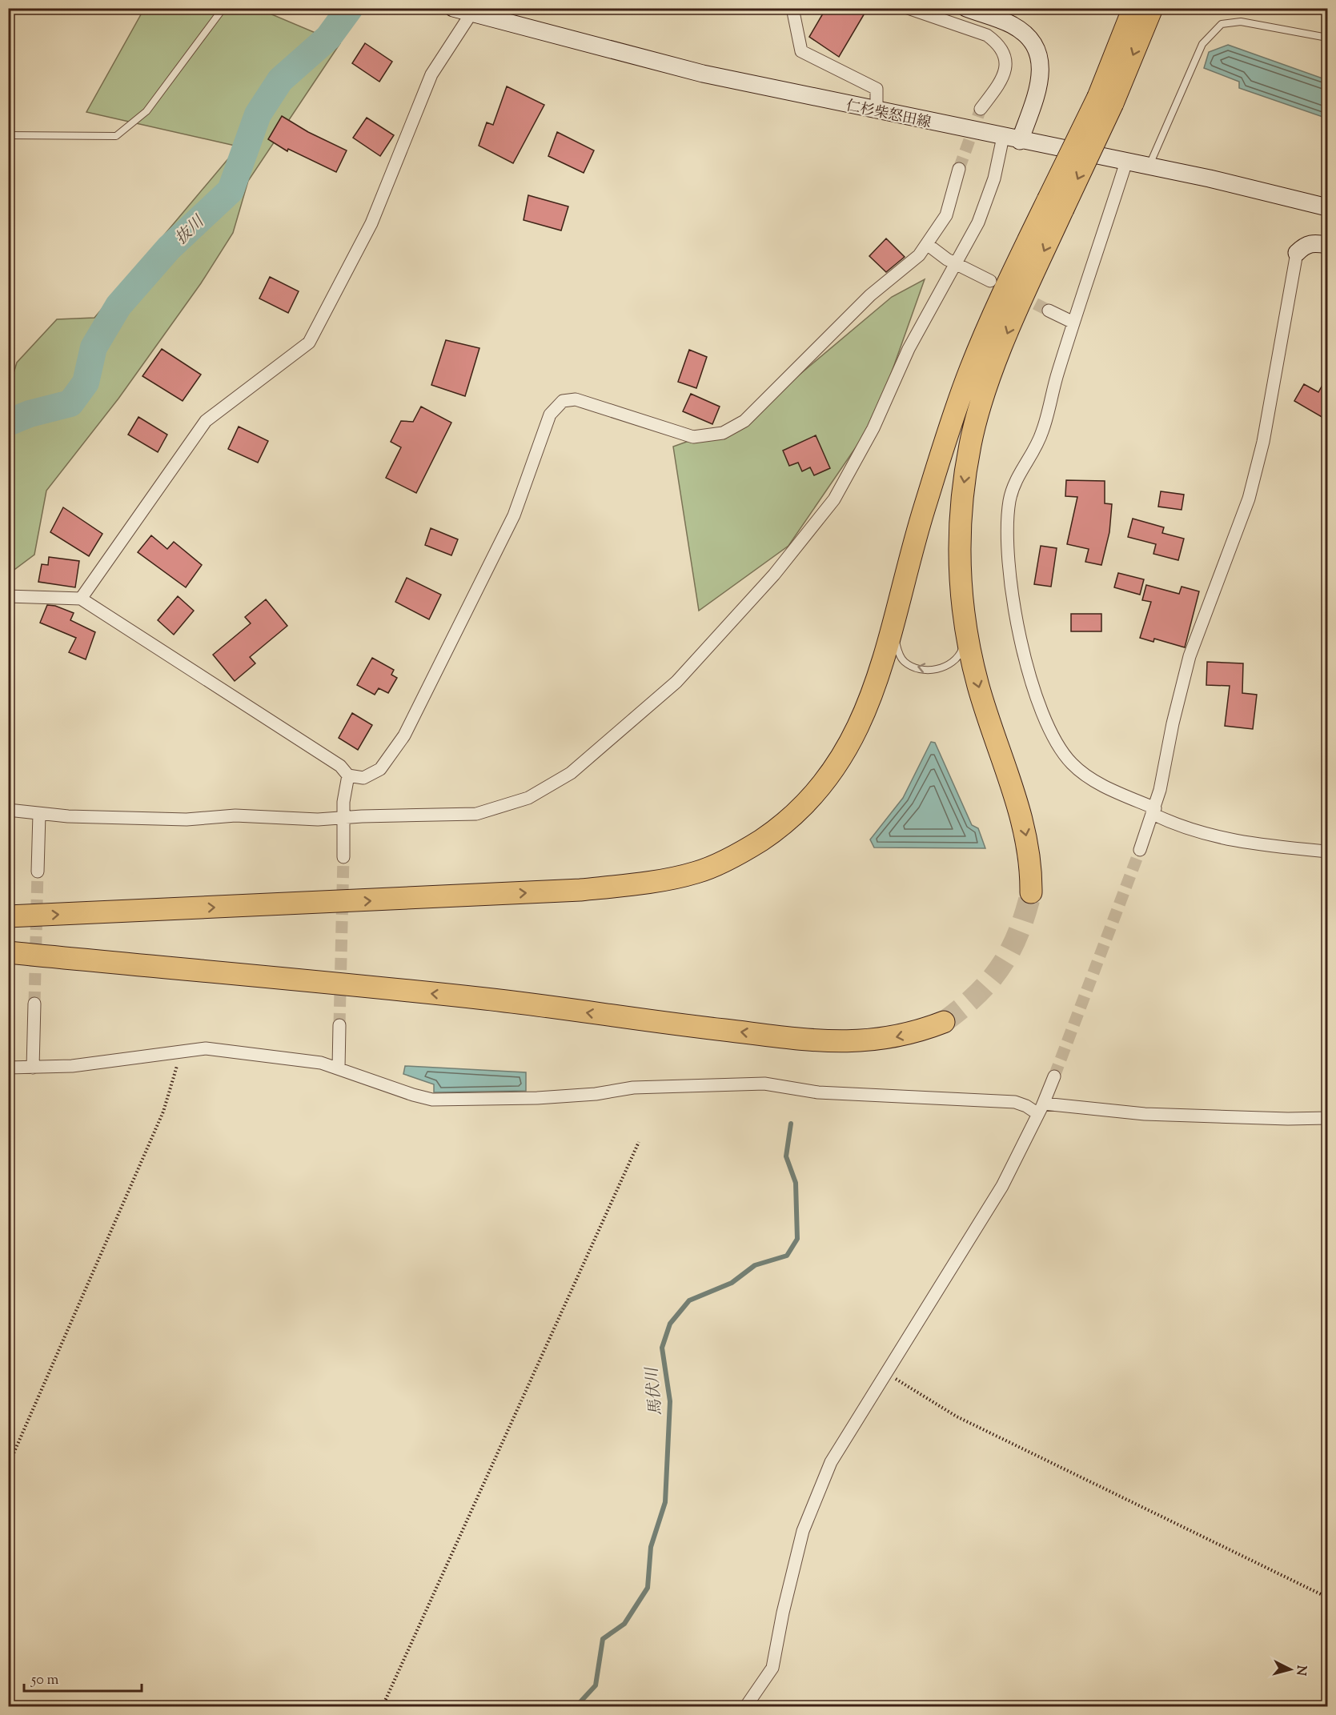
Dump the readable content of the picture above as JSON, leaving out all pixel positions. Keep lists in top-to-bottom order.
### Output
{
  "streets": {
    "main road": ["仁杉柴怒田線"]
  },
  "water": ["抜川", "馬伏川"],
  "scale_bar": "50 m",
  "north": "right"
}
